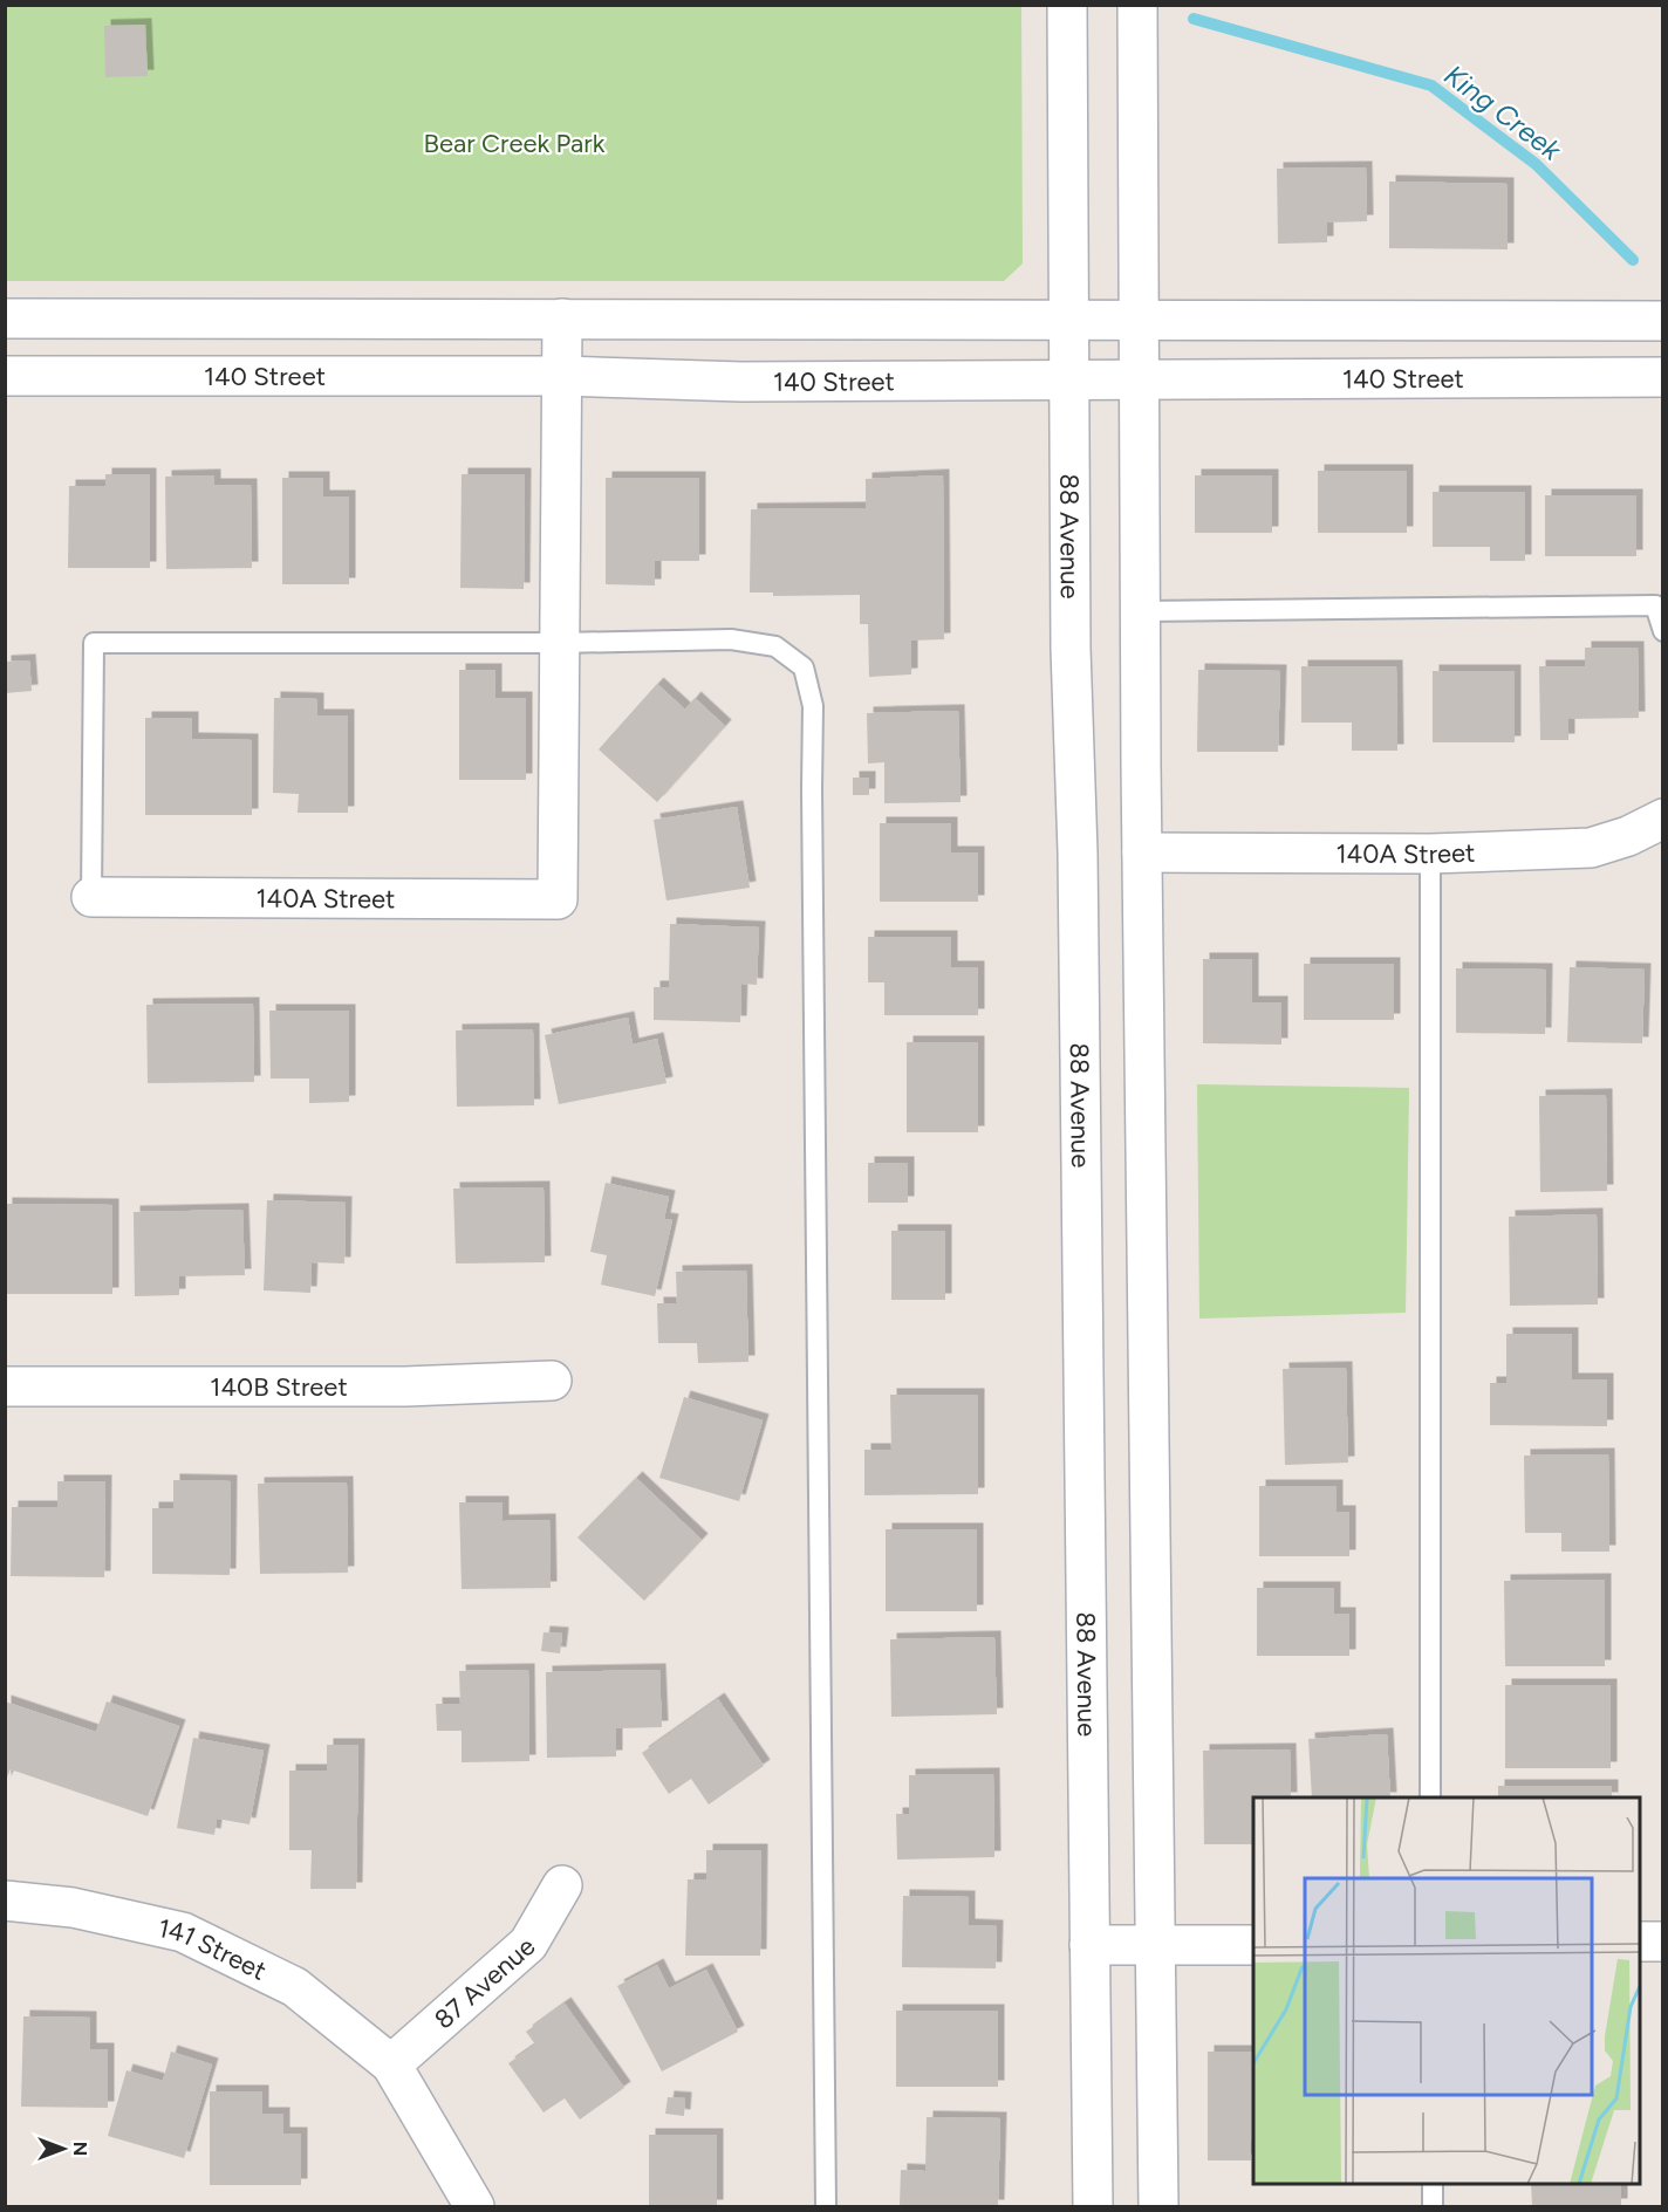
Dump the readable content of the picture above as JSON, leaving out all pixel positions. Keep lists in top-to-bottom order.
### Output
{
  "streets": {
    "main road": [
      "140 Street",
      "88 Avenue",
      "140A Street",
      "140B Street",
      "141 Street",
      "87 Avenue"
    ]
  },
  "crossings": [
    ["140 Street", "88 Avenue"],
    ["141 Street", "87 Avenue"]
  ],
  "water": ["King Creek"],
  "parks": ["Bear Creek Park"],
  "north": "right"
}
